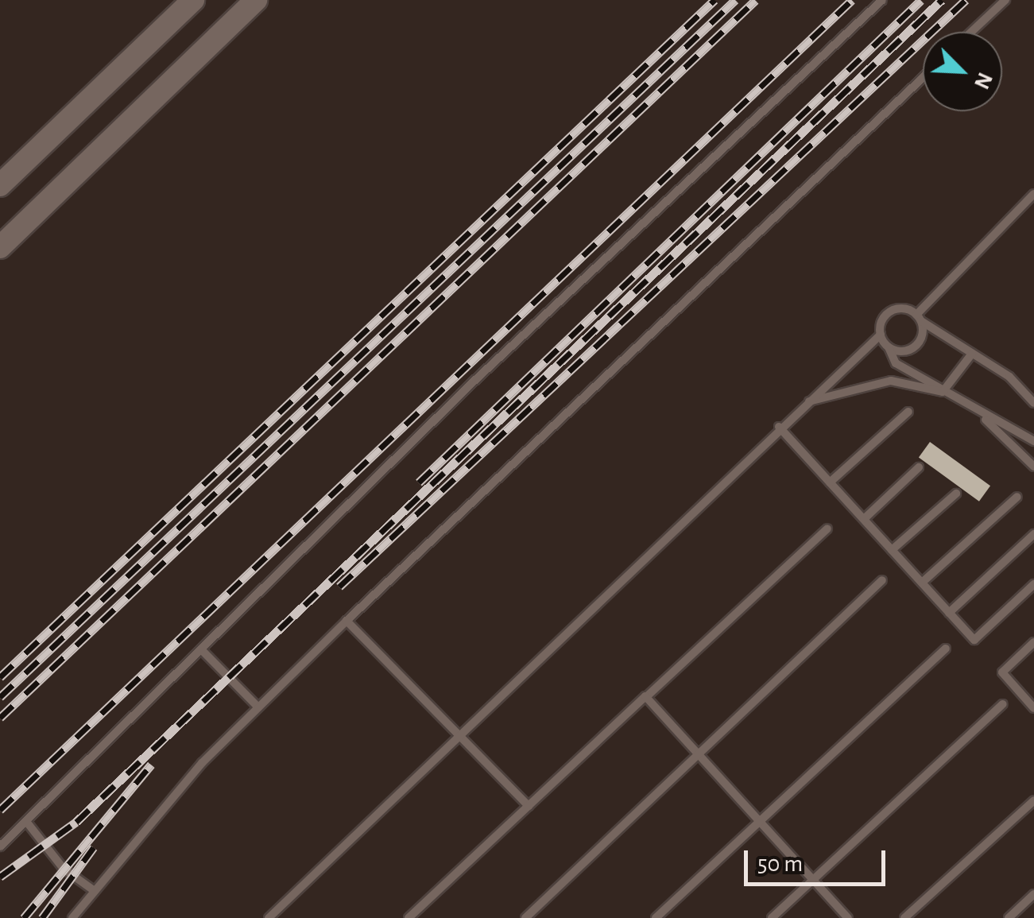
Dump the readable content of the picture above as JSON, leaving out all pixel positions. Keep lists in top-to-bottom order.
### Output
{
  "scale_bar": "50 m",
  "north": "bottom right"
}
